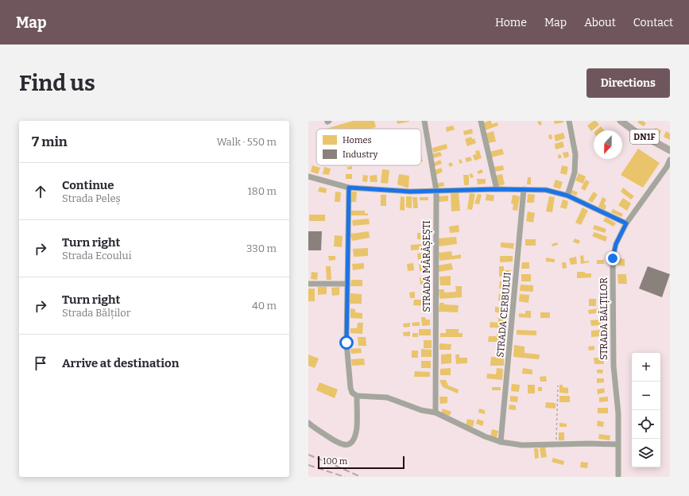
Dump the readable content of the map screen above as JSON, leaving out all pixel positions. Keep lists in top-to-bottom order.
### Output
{
  "streets": {
    "main road": ["DN1F"],
    "street": ["STRADA MĂRĂȘEȘTI", "STRADA CERBULUI", "STRADA BĂLȚILOR"]
  },
  "legend": ["Homes", "Industry"],
  "scale_bar": "100 m",
  "north": "bottom",
  "page": {
    "header": "Map",
    "nav": [
      "Home",
      "Map",
      "About",
      "Contact"
    ],
    "buttons": "Directions",
    "title": "Find us",
    "heading": ["7 min", "Walk · 550 m"],
    "list": [
      ["Continue", "Strada Peleș", "180 m"],
      ["Turn right", "Strada Ecoului", "330 m"],
      ["Turn right", "Strada Bălților", "40 m"],
      "Arrive at destination"
    ],
    "map_buttons": ["+", "−"],
    "scale": "100 m"
  }
}
